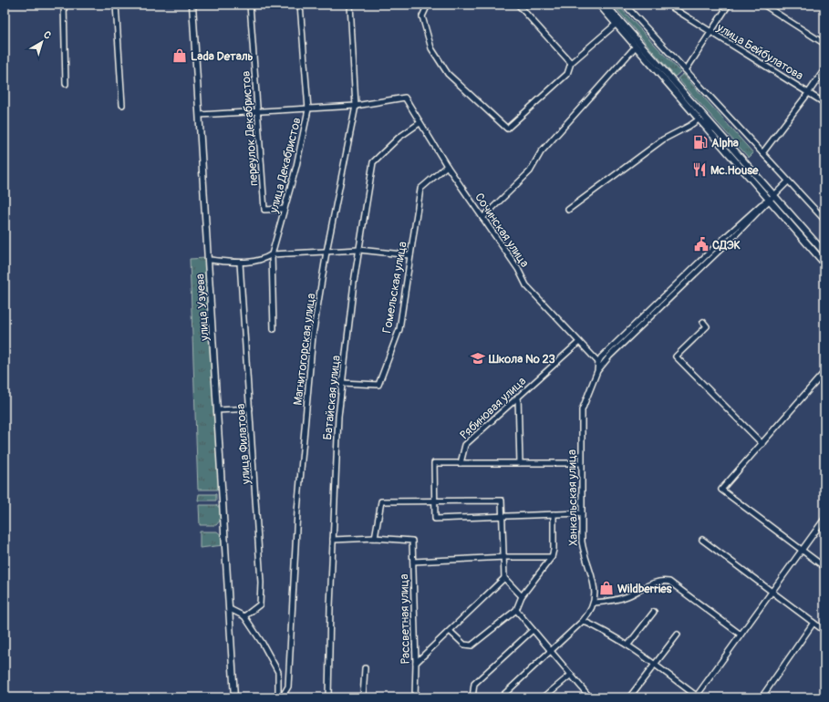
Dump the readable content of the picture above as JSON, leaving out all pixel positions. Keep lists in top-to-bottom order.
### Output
{
  "streets": {
    "main road": ["улица Узуева"],
    "street": [
      "улица Бейбулатова",
      "переулок Декабристов",
      "улица Декабристов",
      "Сочинская улица",
      "Гомельская улица",
      "Магнитогорская улица",
      "Батайская улица",
      "Рябиновая улица",
      "улица Филатова",
      "Ханкальская улица",
      "Рассветная улица"
    ]
  },
  "crossings": [
    ["переулок Декабристов", "улица Декабристов"],
    ["Сочинская улица", "Гомельская улица"],
    ["Сочинская улица", "Магнитогорская улица"],
    ["Сочинская улица", "Батайская улица"],
    ["Сочинская улица", "Рябиновая улица"],
    ["Сочинская улица", "Ханкальская улица"],
    ["Гомельская улица", "Батайская улица"]
  ],
  "places": {
    "shop": ["Lada Dеталь", "Wildberries"],
    "fuel station": ["Alpha"],
    "restaurant": ["Mc.House"],
    "public building": ["СДЭК"],
    "school or university": ["Школа № 23"]
  },
  "north": "top right"
}
